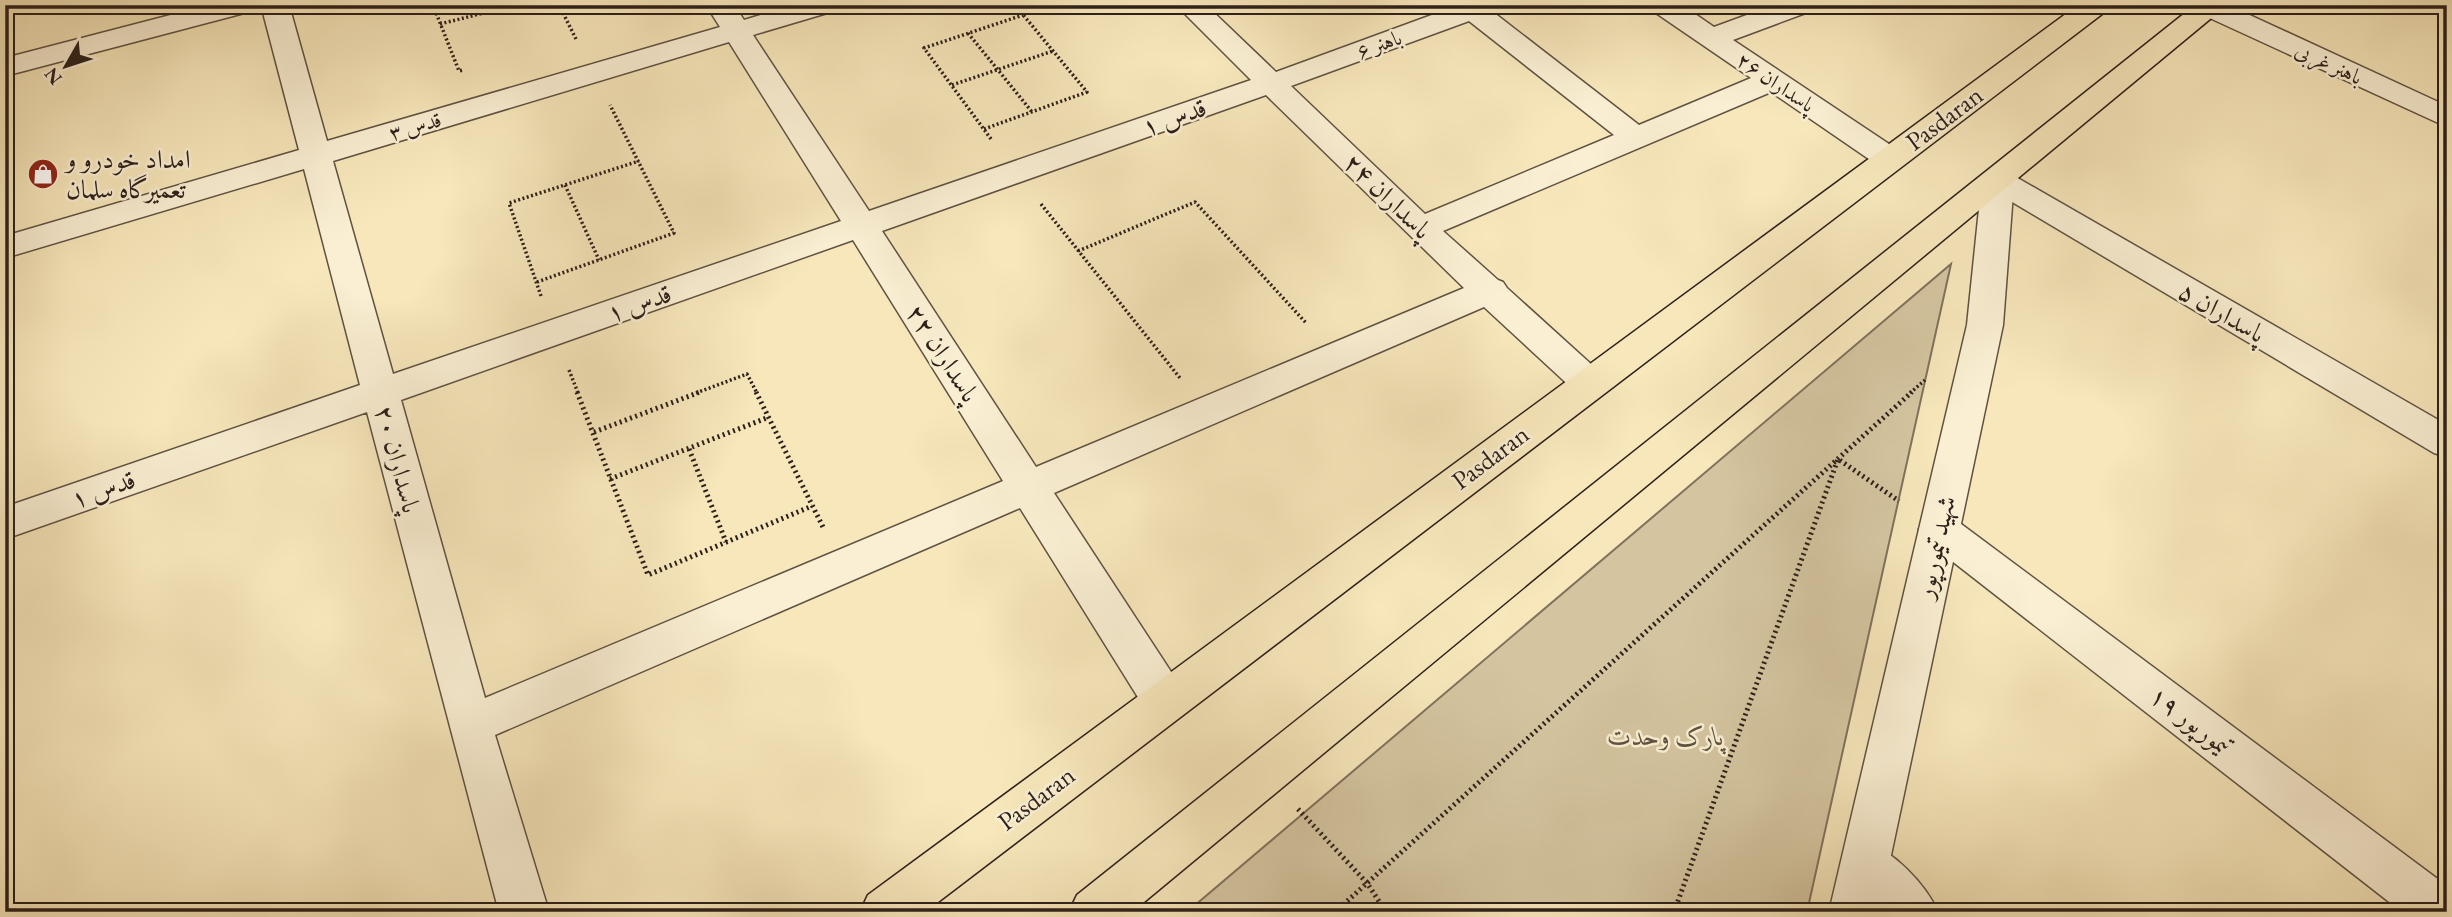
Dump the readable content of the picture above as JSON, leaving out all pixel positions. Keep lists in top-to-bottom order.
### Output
{
  "streets": {
    "main road": ["Pasdaran"],
    "street": [
      "باهنر ۶",
      "باهنر غربی",
      "پاسداران ۲۶",
      "قدس ۱",
      "قدس ۳",
      "پاسداران ۲۴",
      "پاسداران ۵",
      "پاسداران ۲۲",
      "پاسداران ۲۰",
      "شهید تیمورپور",
      "تیمورپور ۱۹"
    ]
  },
  "crossings": [
    ["باهنر ۶", "قدس ۱"],
    ["باهنر ۶", "پاسداران ۲۴"],
    ["پاسداران ۲۶", "Pasdaran"],
    ["قدس ۱", "پاسداران ۲۴"],
    ["قدس ۱", "پاسداران ۲۲"],
    ["قدس ۱", "پاسداران ۲۰"],
    ["Pasdaran", "پاسداران ۲۴"],
    ["Pasdaran", "پاسداران ۲۲"],
    ["قدس ۳", "پاسداران ۲۲"],
    ["قدس ۳", "پاسداران ۲۰"],
    ["پاسداران ۵", "شهید تیمورپور"],
    ["شهید تیمورپور", "تیمورپور ۱۹"]
  ],
  "parks": ["پارک وحدت"],
  "places": {
    "shop": ["امداد خودرو و تعمیرگاه سلمان"]
  },
  "north": "bottom left"
}
